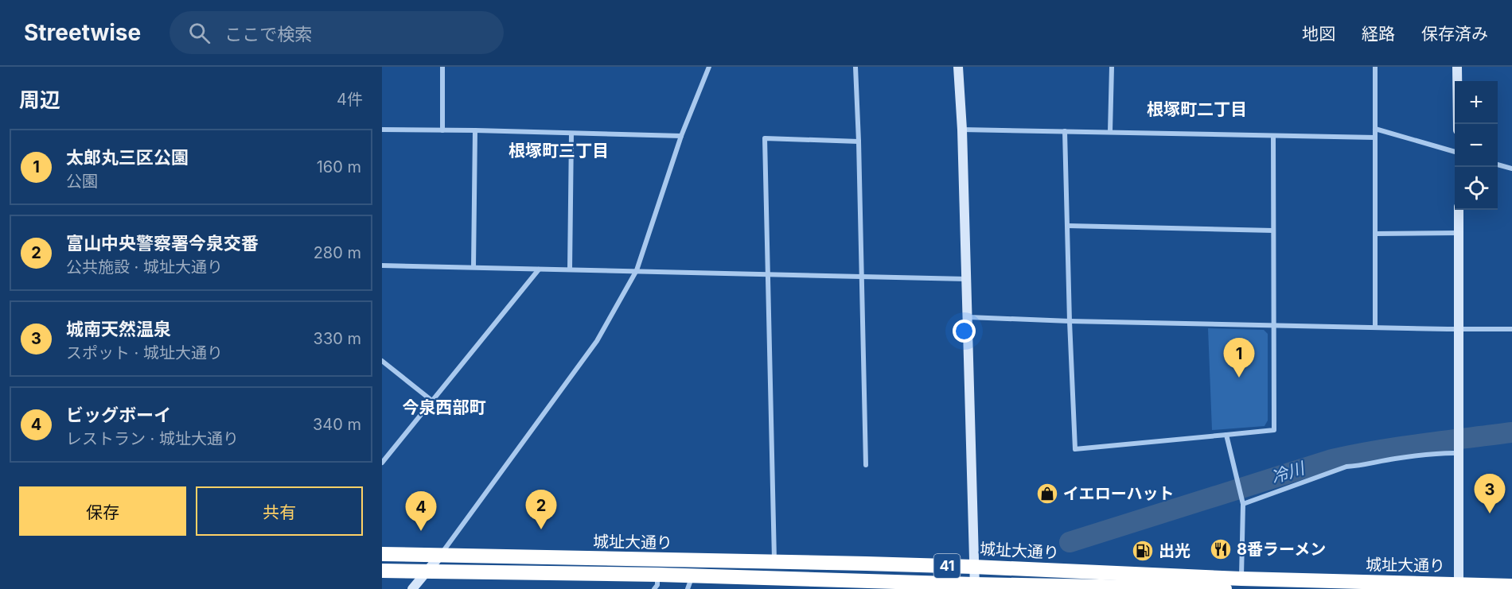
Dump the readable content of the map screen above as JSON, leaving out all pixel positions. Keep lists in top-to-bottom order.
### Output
{
  "streets": {
    "highway": ["城址大通り", "41"]
  },
  "districts": ["根塚町二丁目", "根塚町三丁目", "今泉西部町"],
  "water": ["冷川"],
  "places": {
    "shop": ["イエローハット"],
    "restaurant": ["8番ラーメン"],
    "fuel station": ["出光"]
  },
  "page": {
    "header": "Streetwise",
    "search": "ここで検索",
    "nav": ["地図", "経路", "保存済み"],
    "heading": ["周辺", "4件"],
    "map_buttons": ["+", "−"],
    "list": [
      {
        "mark": "1",
        "name": "太郎丸三区公園",
        "note": "公園",
        "value": "160 m"
      },
      {
        "mark": "2",
        "name": "富山中央警察署今泉交番",
        "note": "公共施設 · 城址大通り",
        "value": "280 m"
      },
      {
        "mark": "3",
        "name": "城南天然温泉",
        "note": "スポット · 城址大通り",
        "value": "330 m"
      },
      {
        "mark": "4",
        "name": "ビッグボーイ",
        "note": "レストラン · 城址大通り",
        "value": "340 m"
      }
    ],
    "pins": [
      "1",
      "3",
      "2",
      "4"
    ],
    "buttons": ["保存", "共有"]
  }
}
